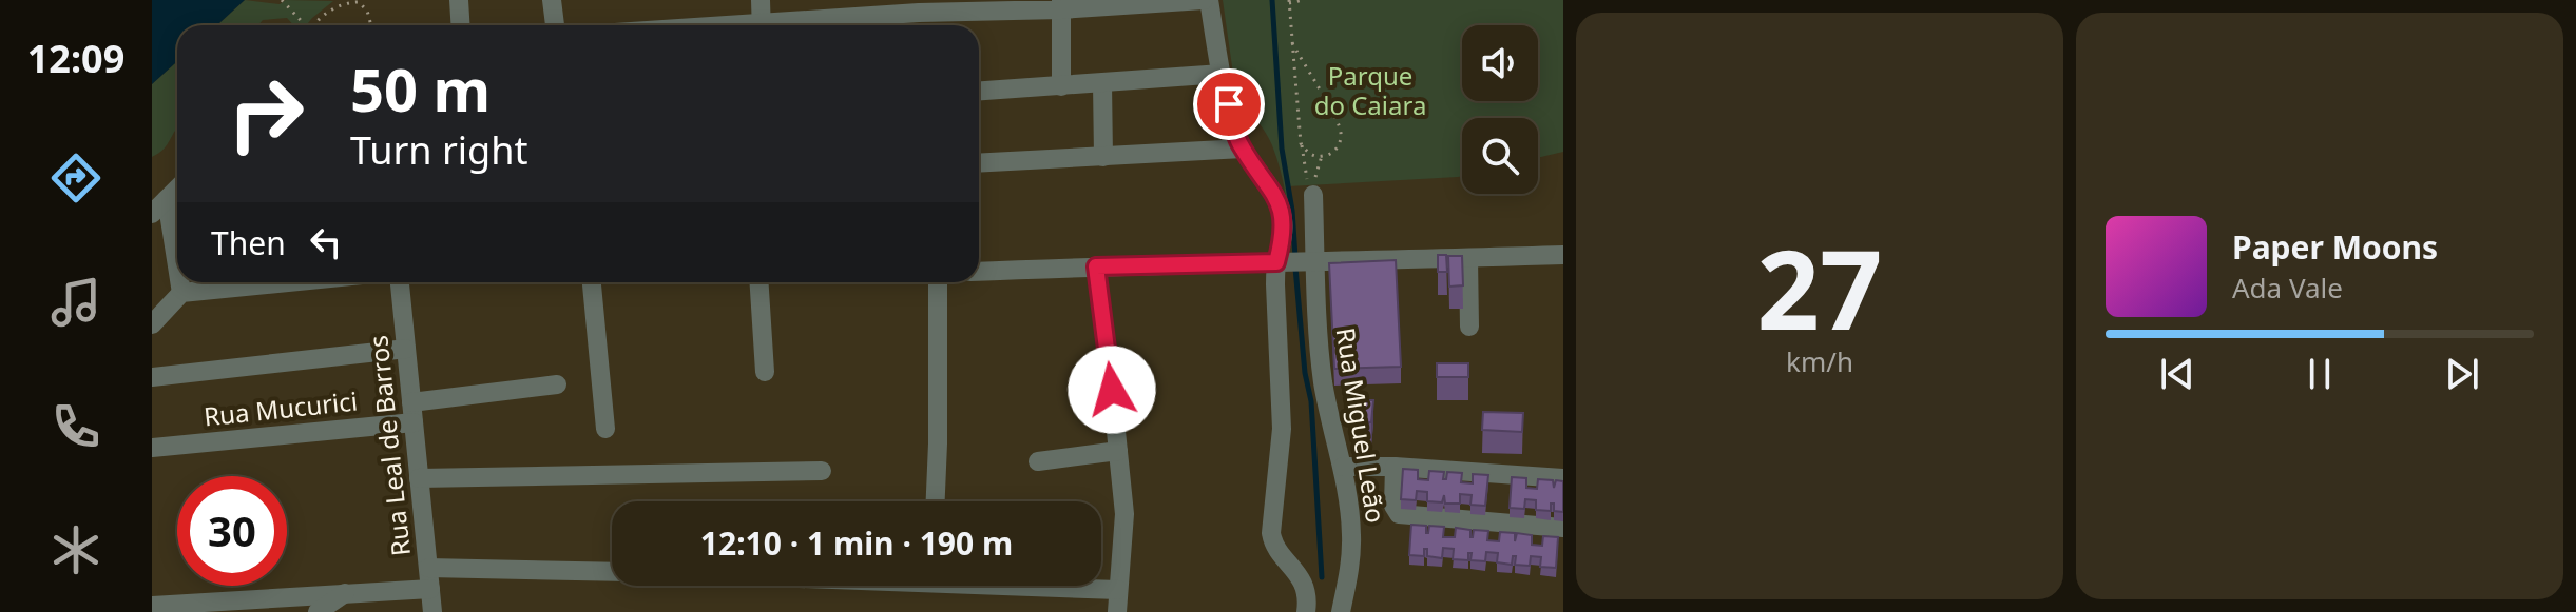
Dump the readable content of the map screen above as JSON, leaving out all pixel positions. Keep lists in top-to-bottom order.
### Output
{
  "streets": {
    "street": ["Rua Mucurici", "Rua Miguel Leão", "Rua Leal de Barros"]
  },
  "crossings": [
    ["Rua Mucurici", "Rua Leal de Barros"]
  ],
  "parks": ["Parque do Caiara"],
  "page": {
    "tabs": "12:09",
    "tile": ["27", "km/h"],
    "turn": ["50 m", "Turn right"],
    "then": "Then",
    "song": ["Paper Moons", "Ada Vale"],
    "limit": "30",
    "trip": "12:10 · 1 min · 190 m"
  }
}
